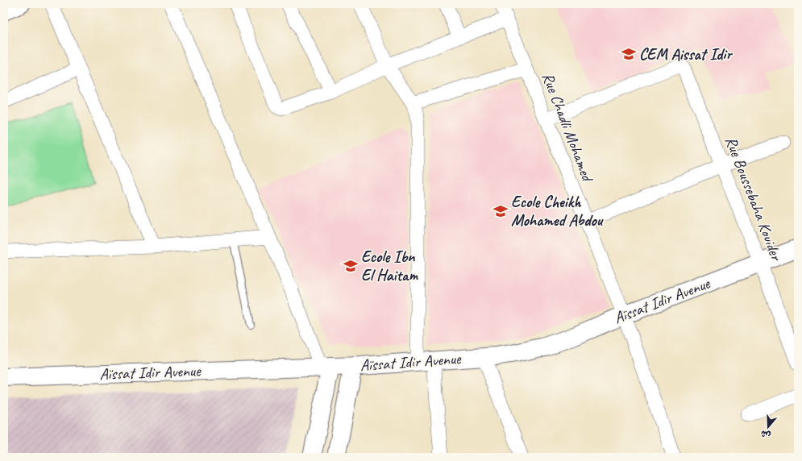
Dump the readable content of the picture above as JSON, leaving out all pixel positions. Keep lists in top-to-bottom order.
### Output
{
  "streets": {
    "main road": ["Aïssat Idir Avenue"],
    "street": ["Rue Chadli Mohamed", "Rue Boussebaha Kouider"]
  },
  "crossings": [
    ["Rue Chadli Mohamed", "Rue Boussebaha Kouider"],
    ["Rue Chadli Mohamed", "Aïssat Idir Avenue"],
    ["Rue Boussebaha Kouider", "Aïssat Idir Avenue"]
  ],
  "places": {
    "school or university": ["CEM Aissat Idir", "Ecole Cheikh Mohamed Abdou", "Ecole Ibn El Haitam"]
  },
  "north": "bottom"
}
